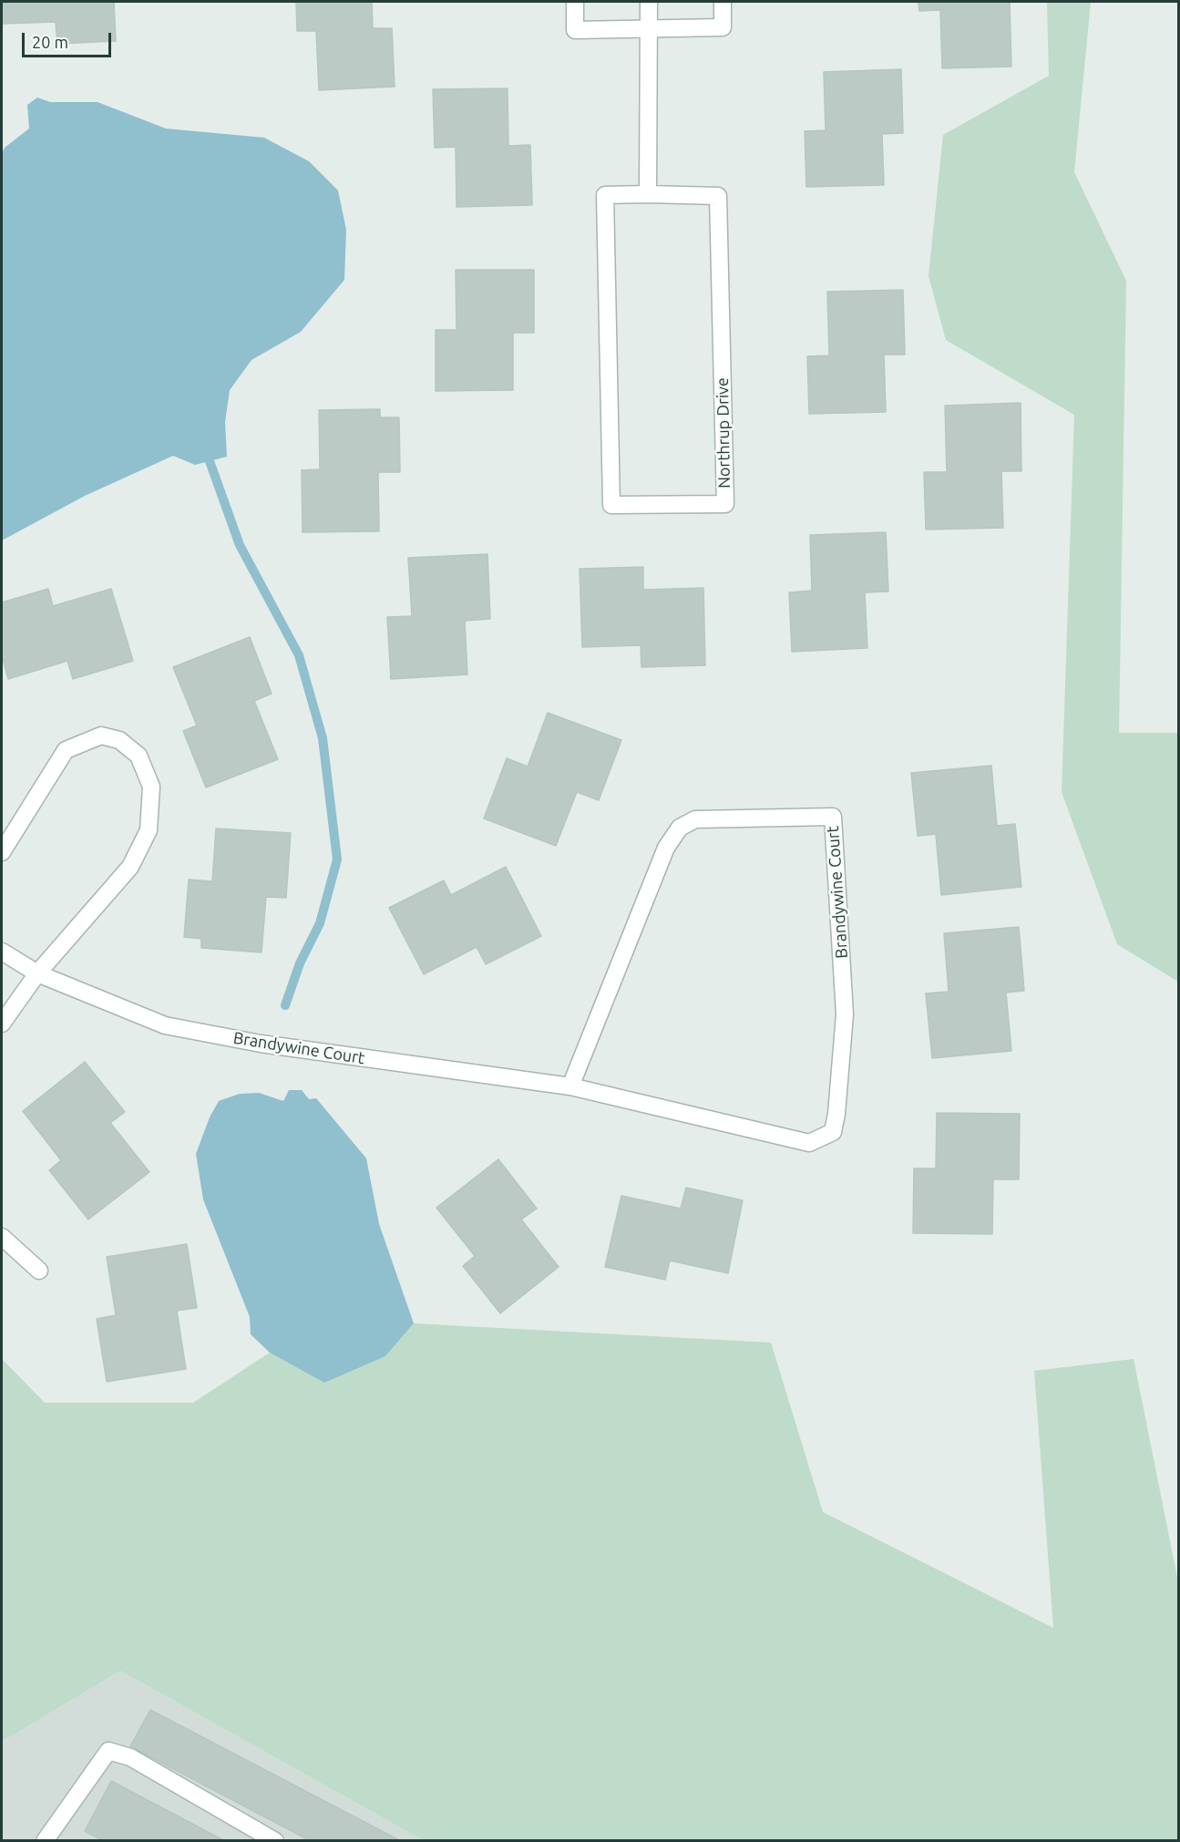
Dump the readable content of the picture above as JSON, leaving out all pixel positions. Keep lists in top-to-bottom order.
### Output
{
  "streets": {
    "street": ["Northrup Drive", "Brandywine Court"]
  },
  "scale_bar": "20 m"
}
